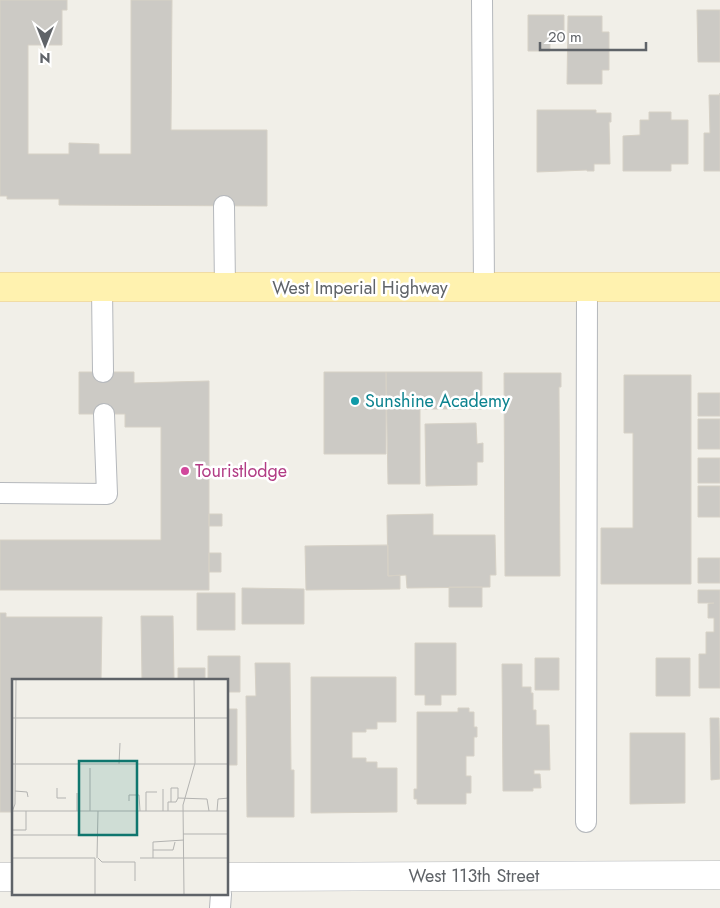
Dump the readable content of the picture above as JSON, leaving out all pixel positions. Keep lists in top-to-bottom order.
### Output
{
  "streets": {
    "main road": ["West Imperial Highway"],
    "street": ["West 113th Street"]
  },
  "places": ["Sunshine Academy", "Touristlodge"],
  "scale_bar": "20 m",
  "north": "bottom"
}
